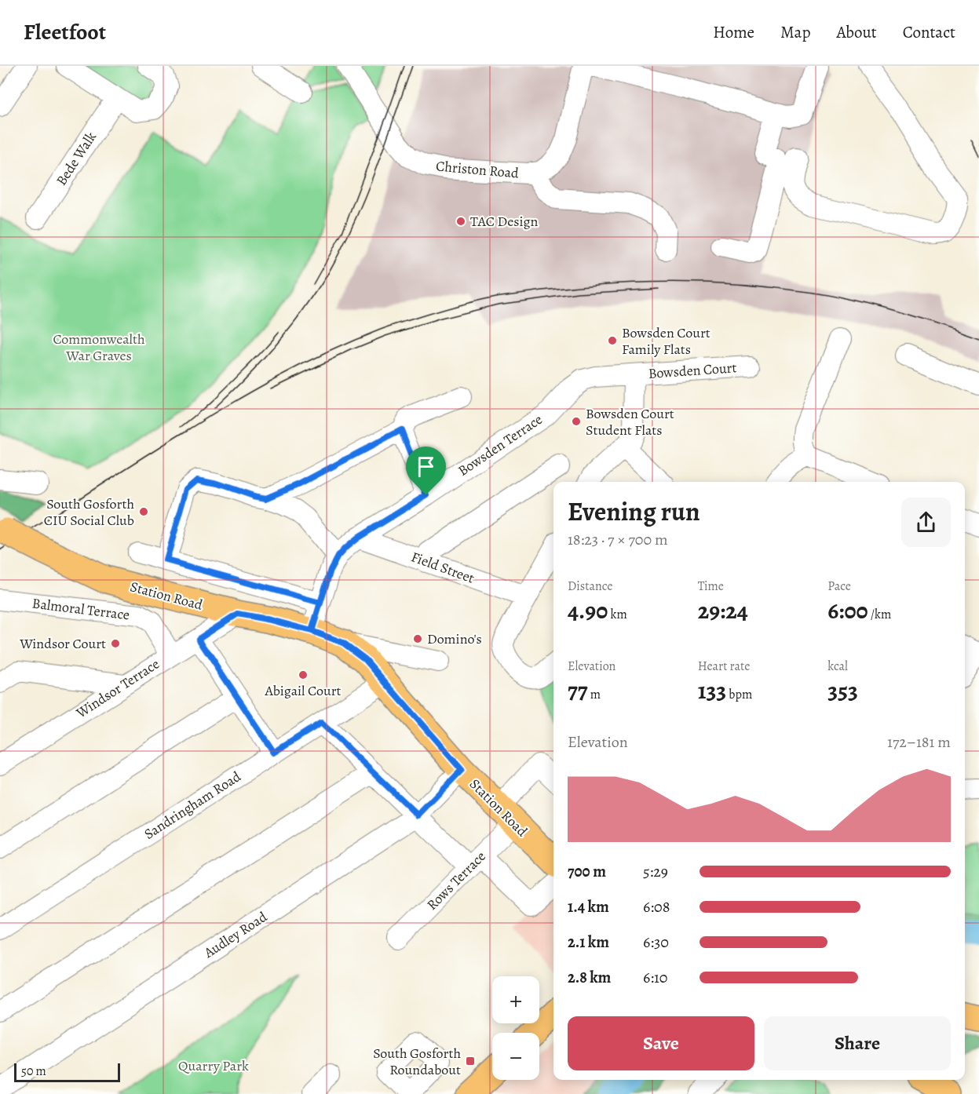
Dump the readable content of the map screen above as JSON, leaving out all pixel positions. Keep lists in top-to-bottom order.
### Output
{
  "streets": {
    "main road": ["Station Road"],
    "street": [
      "Bede Walk",
      "Christon Road",
      "Bowsden Court",
      "Bowsden Terrace",
      "Field Street",
      "Balmoral Terrace",
      "Windsor Terrace",
      "Sandringham Road",
      "Rows Terrace",
      "Audley Road"
    ]
  },
  "crossings": [
    ["Bowsden Court", "Bowsden Terrace"],
    ["Bowsden Terrace", "Field Street"],
    ["Bowsden Terrace", "Station Road"],
    ["Station Road", "Windsor Terrace"],
    ["Station Road", "Sandringham Road"],
    ["Station Road", "Rows Terrace"],
    ["Station Road", "Audley Road"],
    ["Balmoral Terrace", "Windsor Terrace"]
  ],
  "parks": ["Commonwealth War Graves", "Quarry Park"],
  "places": {
    "other": [
      "TAC Design",
      "Bowsden Court Family Flats",
      "Bowsden Court Student Flats",
      "South Gosforth CIU Social Club",
      "Domino's",
      "Windsor Court",
      "Abigail Court"
    ],
    "transit": ["South Gosforth Roundabout"]
  },
  "scale_bar": "50 m",
  "page": {
    "header": "Fleetfoot",
    "nav": [
      "Home",
      "Map",
      "About",
      "Contact"
    ],
    "heading": ["Evening run", "18:23 · 7 × 700 m"],
    "stats": [
      ["Distance", "4.90 km"],
      ["Time", "29:24"],
      ["Pace", "6:00 /km"],
      ["Elevation", "77 m"],
      ["Heart rate", "133 bpm"],
      ["kcal", "353"]
    ],
    "chart": ["Elevation", "172–181 m"],
    "list": [
      {
        "name": "700 m",
        "note": "5:29"
      },
      {
        "name": "1.4 km",
        "note": "6:08"
      },
      {
        "name": "2.1 km",
        "note": "6:30"
      },
      {
        "name": "2.8 km",
        "note": "6:10"
      }
    ],
    "map_buttons": ["+", "−"],
    "buttons": ["Save", "Share"],
    "scale": "50 m"
  }
}
